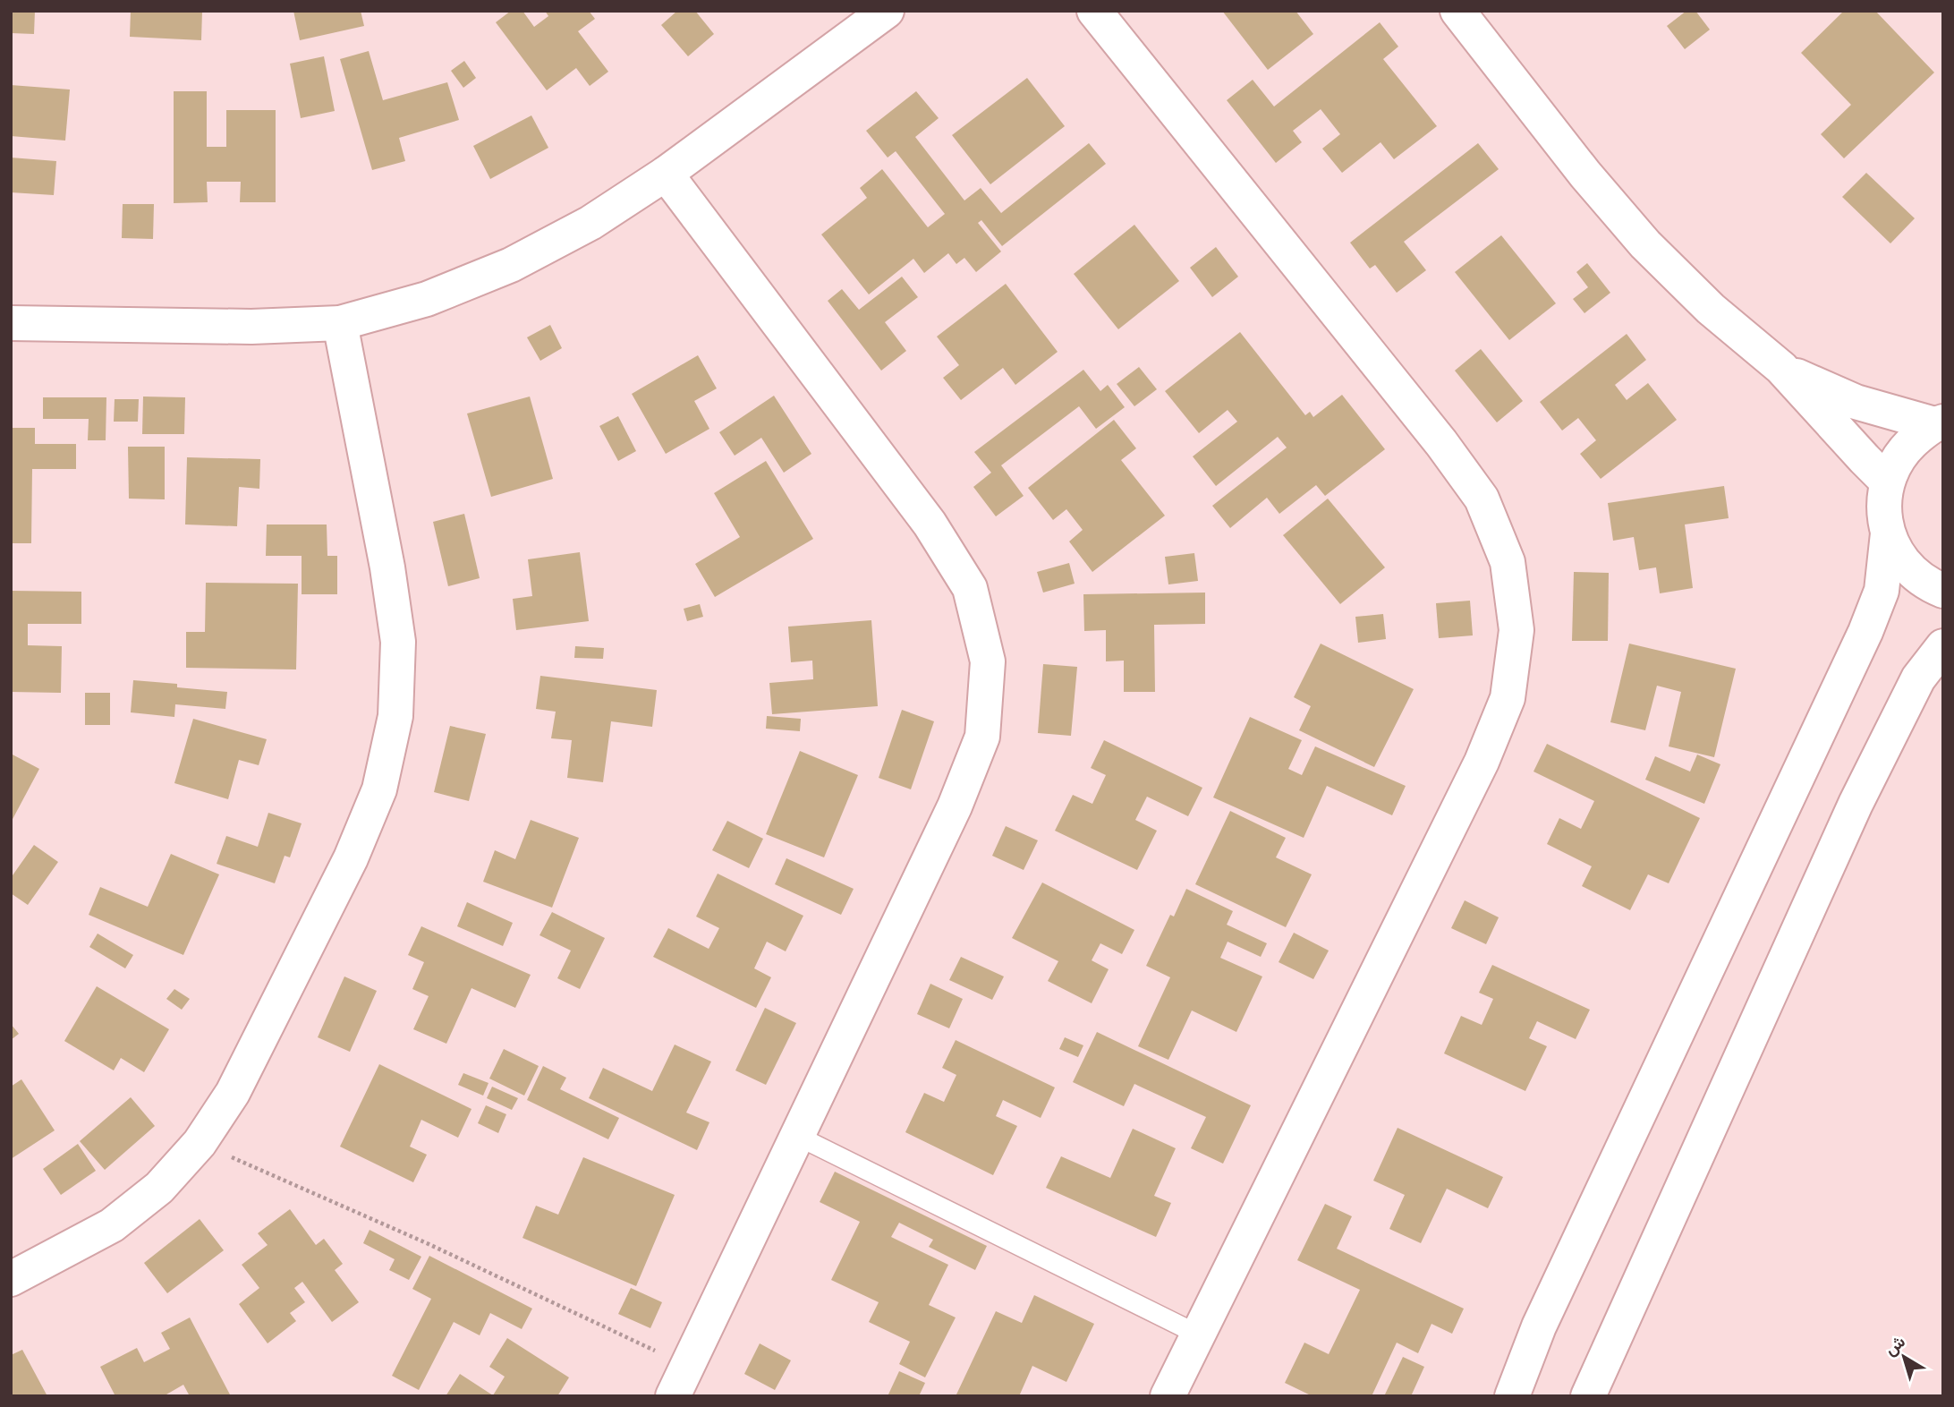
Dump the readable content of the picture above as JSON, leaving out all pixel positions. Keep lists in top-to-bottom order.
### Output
{
  "north": "top left"
}
